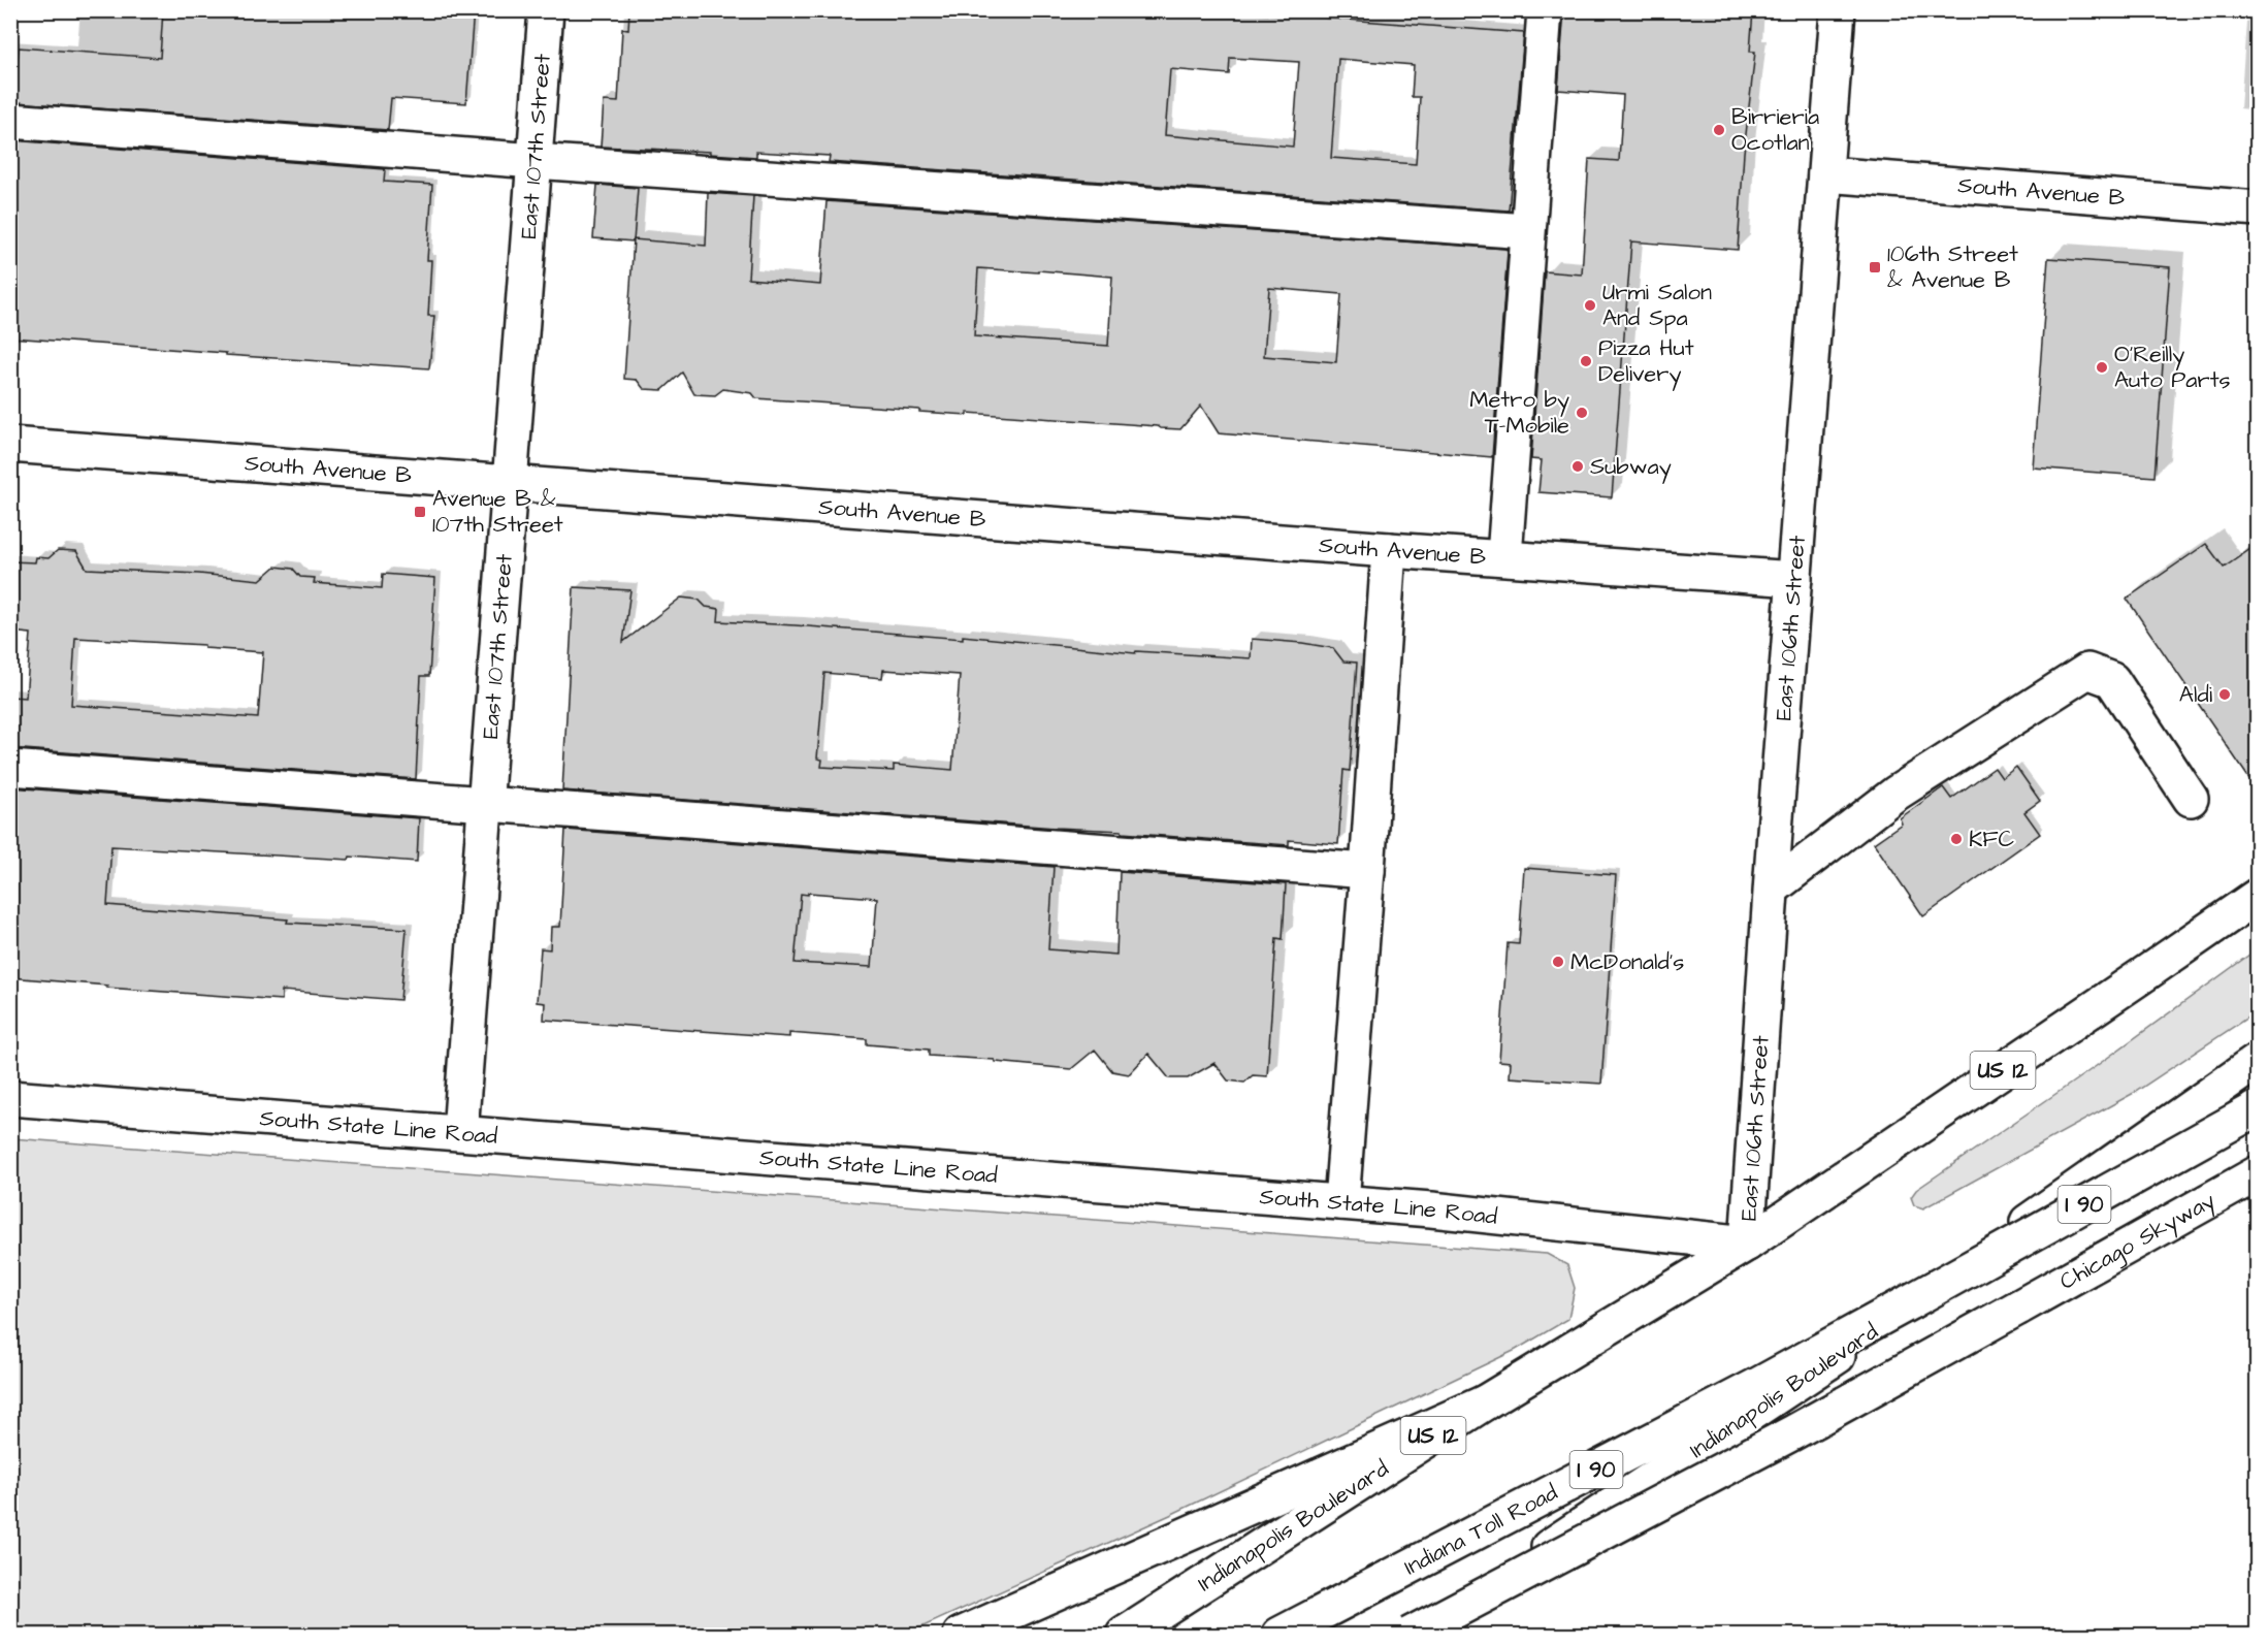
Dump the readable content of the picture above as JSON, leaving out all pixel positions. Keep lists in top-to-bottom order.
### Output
{
  "streets": {
    "main road": [
      "East 107th Street",
      "South Avenue B",
      "East 106th Street",
      "US 12",
      "South State Line Road",
      "I 90",
      "Chicago Skyway",
      "Indianapolis Boulevard",
      "Indiana Toll Road"
    ]
  },
  "crossings": [
    ["East 107th Street", "South Avenue B"],
    ["East 107th Street", "South State Line Road"],
    ["South Avenue B", "East 106th Street"],
    ["East 106th Street", "US 12"],
    ["East 106th Street", "South State Line Road"],
    ["East 106th Street", "Indianapolis Boulevard"],
    ["US 12", "South State Line Road"],
    ["US 12", "Indianapolis Boulevard"],
    ["South State Line Road", "Indianapolis Boulevard"]
  ],
  "places": {
    "other": [
      "Birrieria Ocotlan",
      "Urmi Salon And Spa",
      "Pizza Hut Delivery",
      "O'Reilly Auto Parts",
      "Metro by T-Mobile",
      "Subway",
      "Aldi",
      "KFC",
      "McDonald's"
    ],
    "transit": ["106th Street & Avenue B", "Avenue B & 107th Street"]
  }
}
